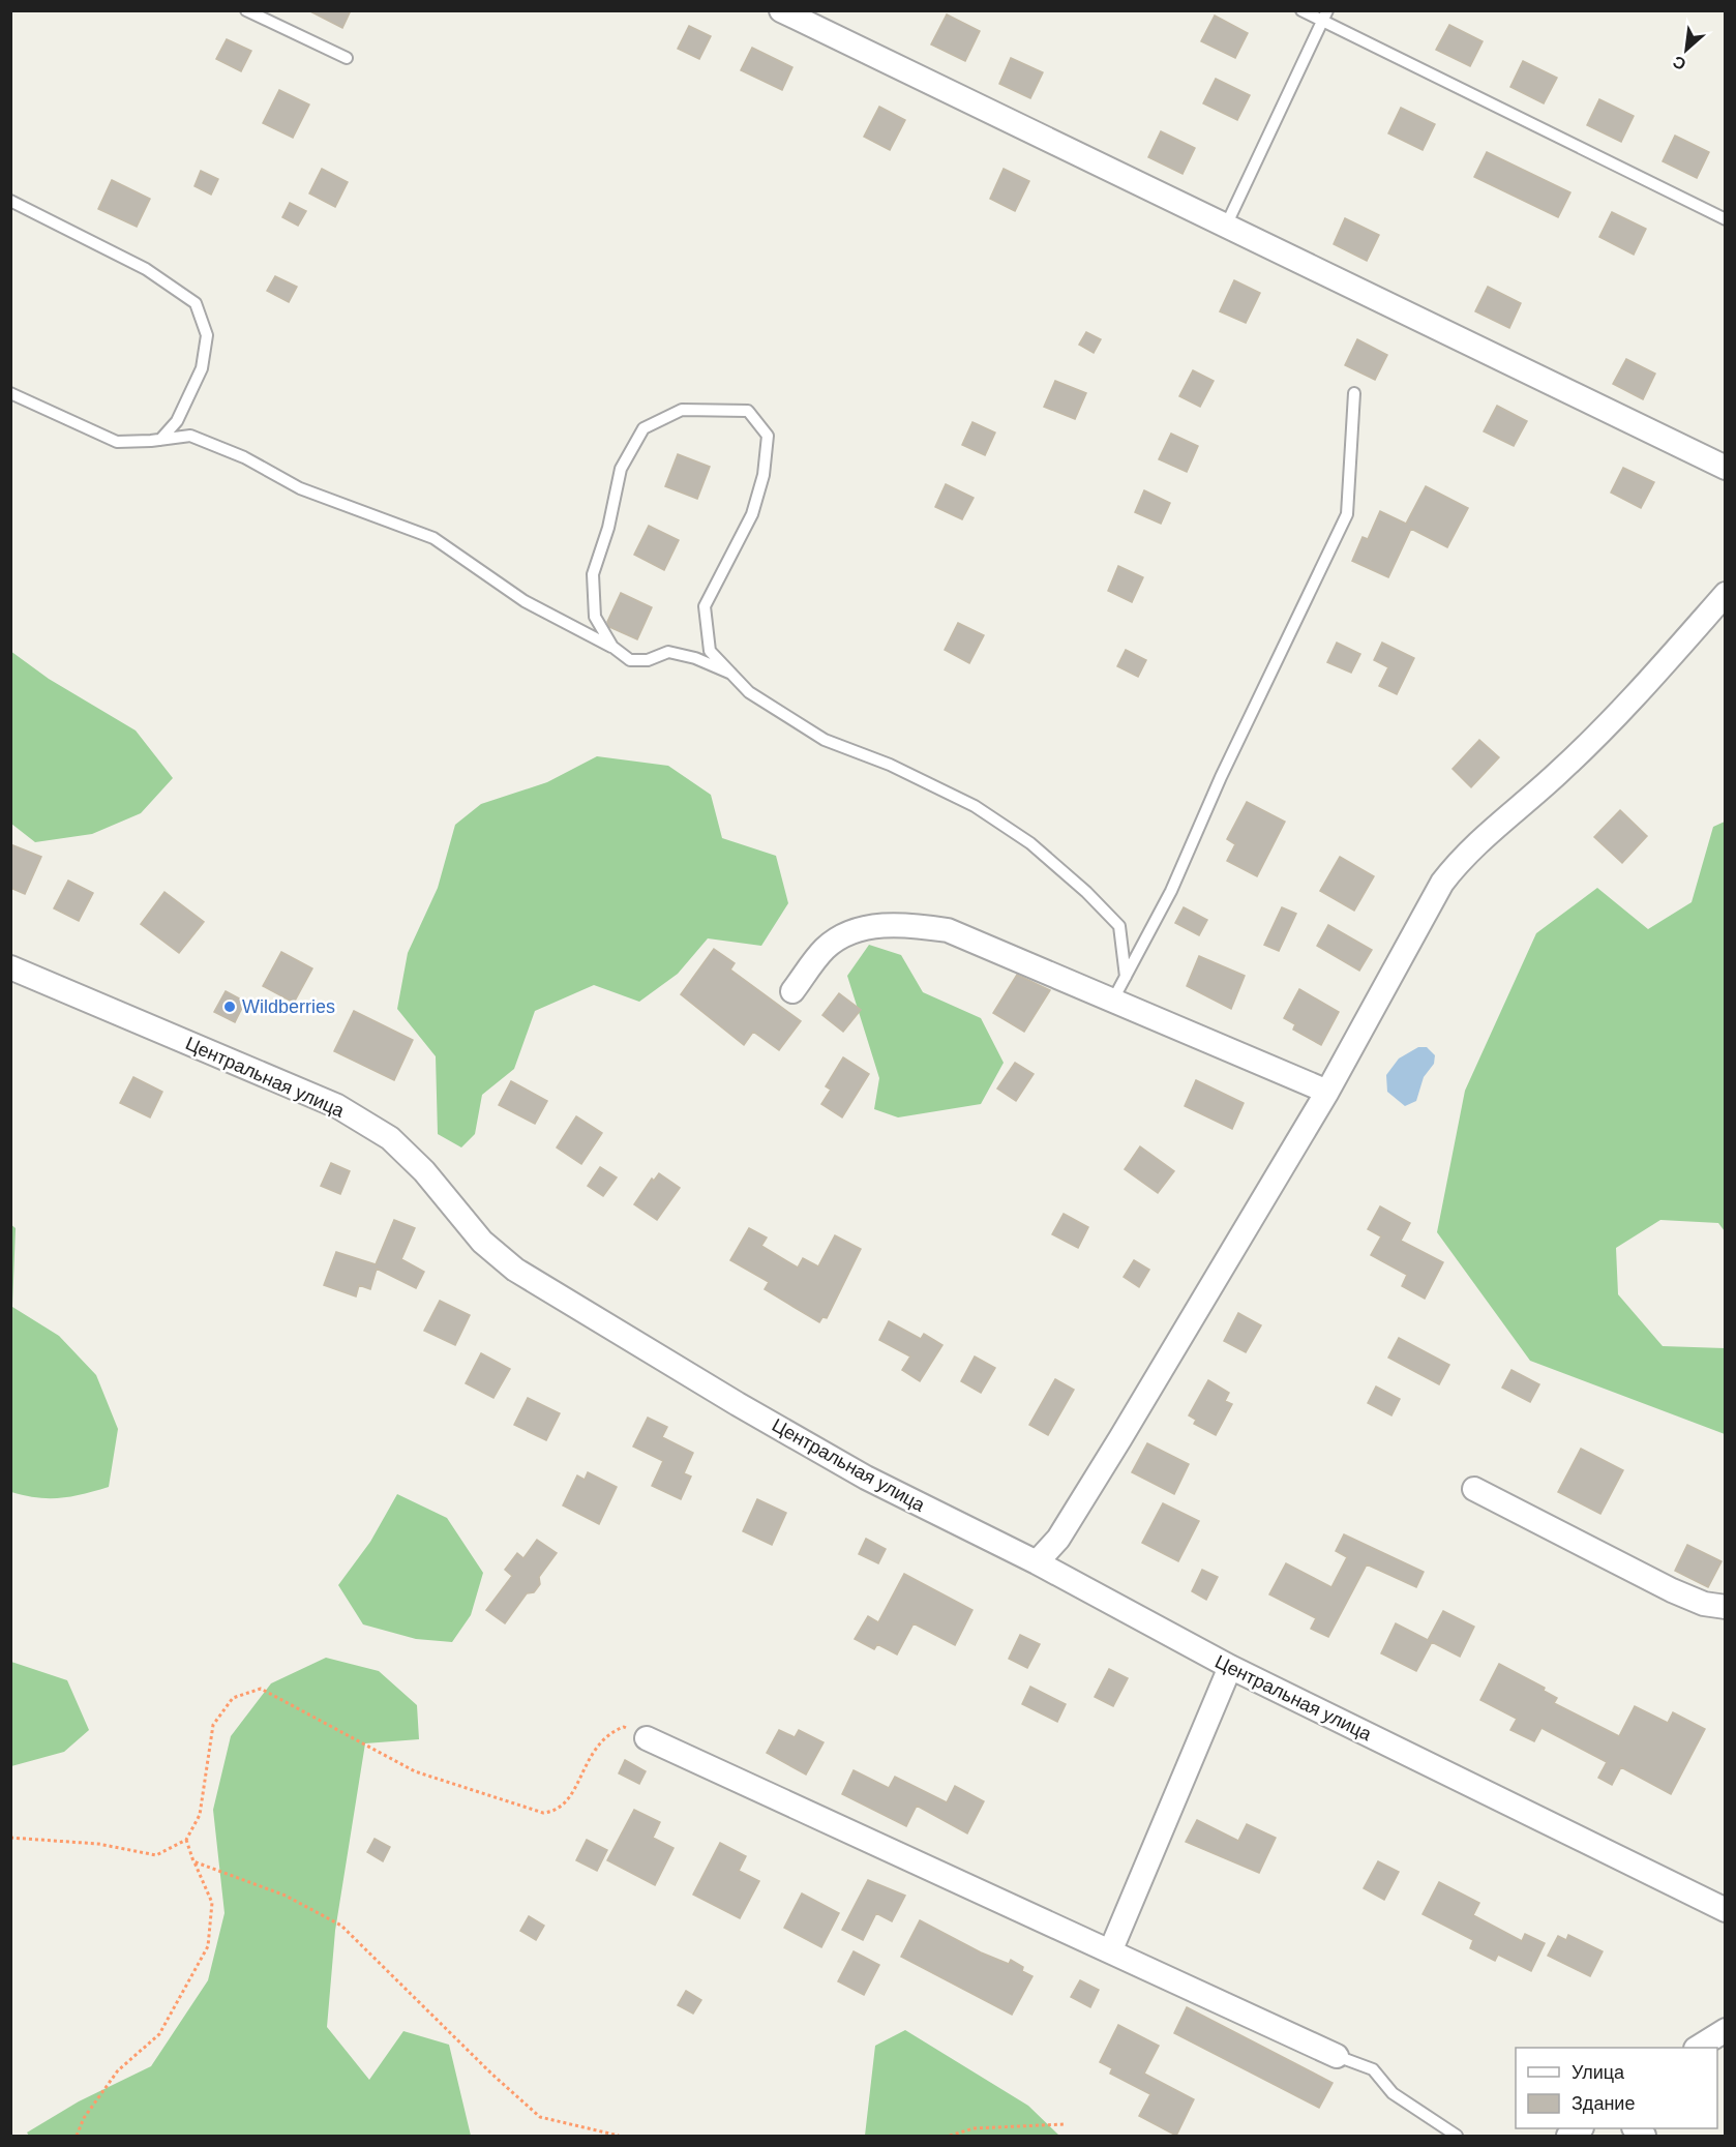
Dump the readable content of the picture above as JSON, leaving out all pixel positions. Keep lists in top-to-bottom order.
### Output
{
  "streets": {
    "street": ["Центральная улица"]
  },
  "places": ["Wildberries"],
  "legend": ["Улица", "Здание"],
  "north": "bottom left"
}
